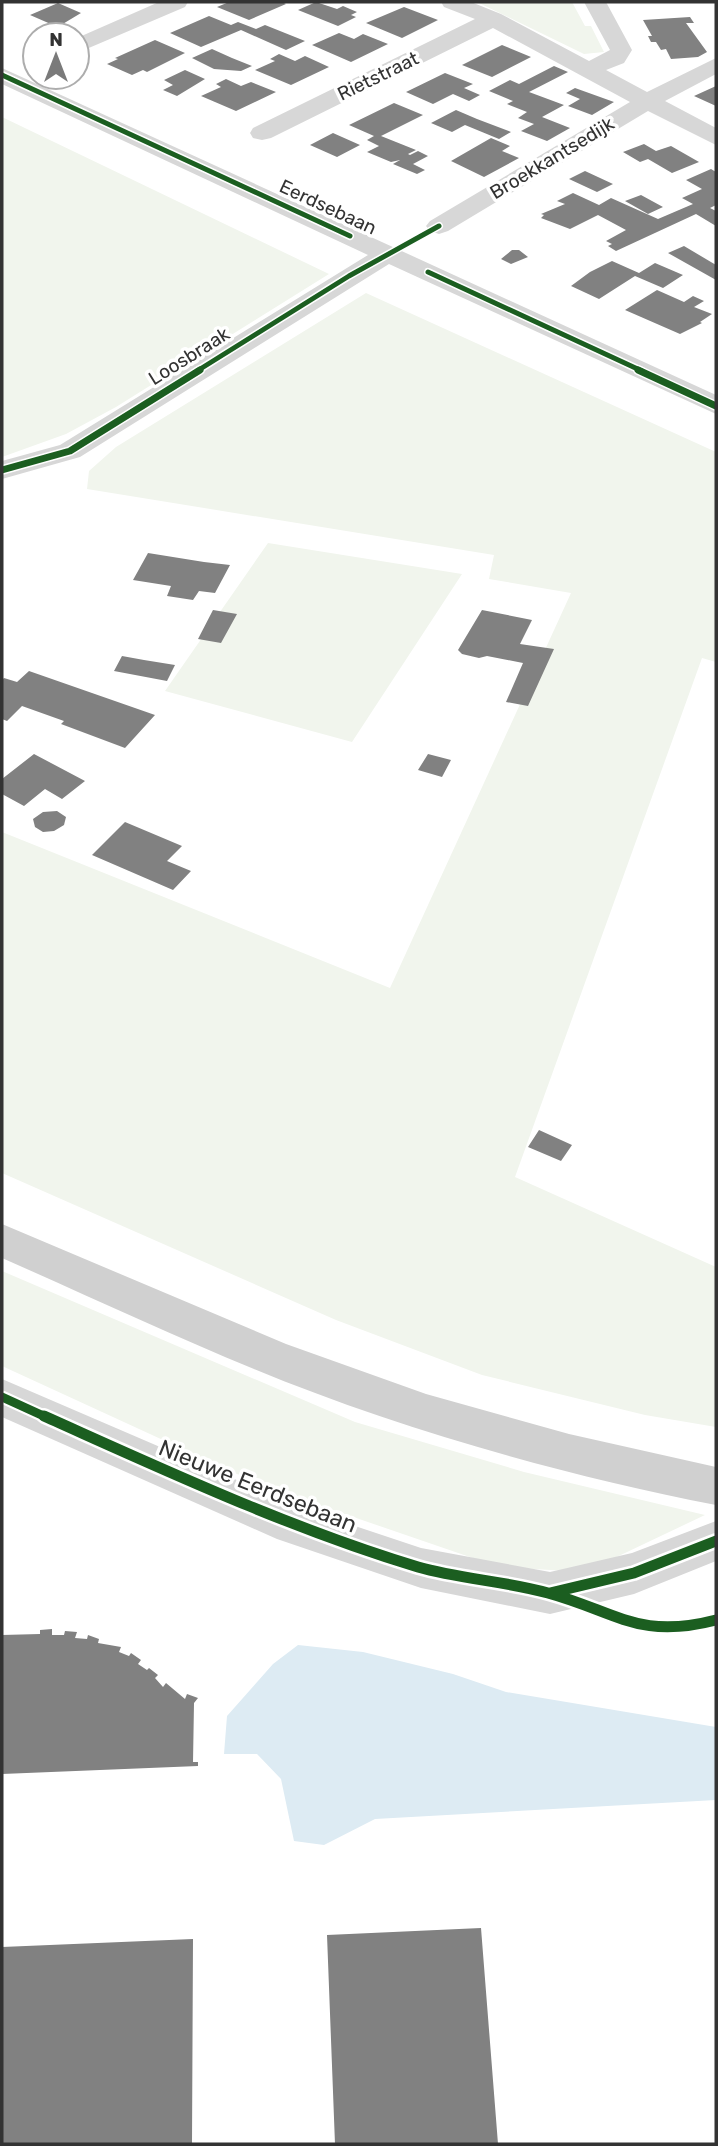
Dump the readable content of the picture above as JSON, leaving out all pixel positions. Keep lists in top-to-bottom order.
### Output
{
  "streets": {
    "street": [
      "Rietstraat",
      "Broekkantsedijk",
      "Eerdsebaan",
      "Loosbraak",
      "Nieuwe Eerdsebaan"
    ]
  },
  "crossings": [
    ["Eerdsebaan", "Loosbraak"]
  ],
  "north": "top"
}
